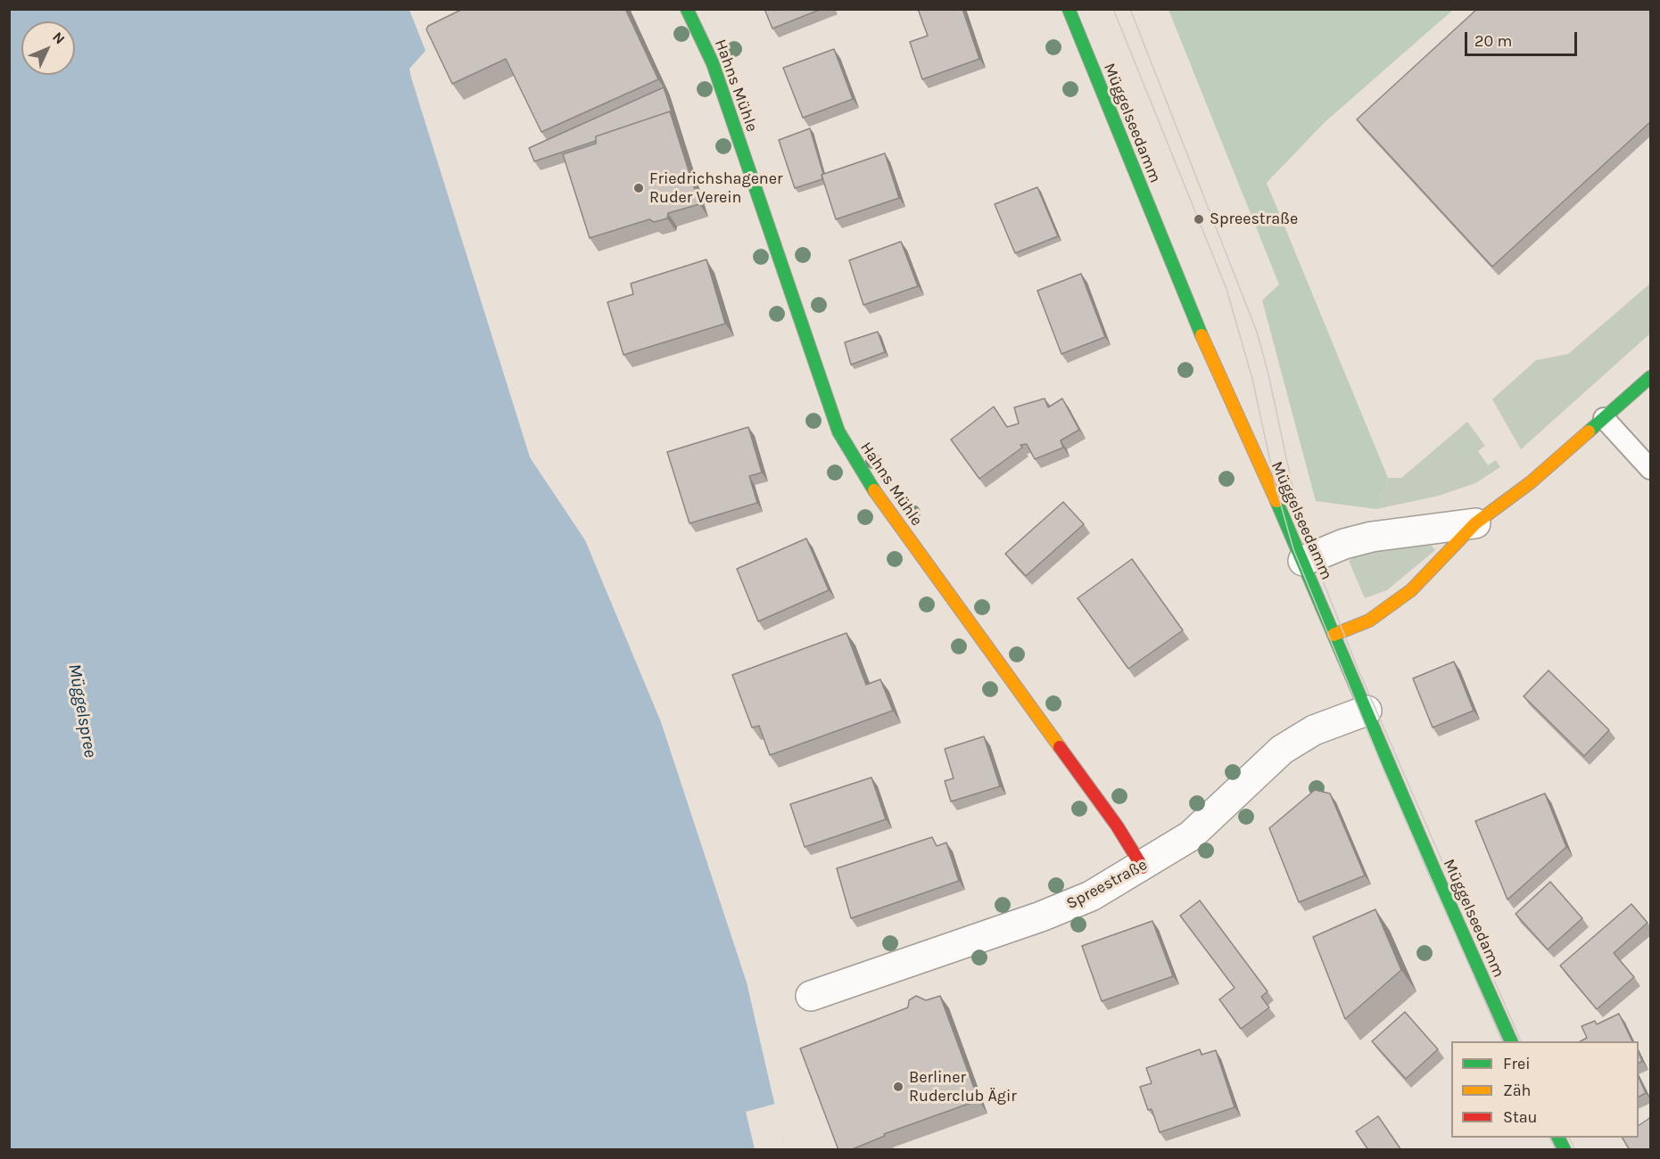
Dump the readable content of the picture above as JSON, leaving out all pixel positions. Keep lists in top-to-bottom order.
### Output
{
  "streets": {
    "street": ["Hahns Mühle", "Müggelseedamm", "Spreestraße"]
  },
  "crossings": [
    ["Hahns Mühle", "Spreestraße"],
    ["Müggelseedamm", "Spreestraße"]
  ],
  "water": ["Müggelspree"],
  "places": ["Friedrichshagener Ruder Verein", "Spreestraße", "Berliner Ruderclub Ägir"],
  "legend": ["Frei", "Zäh", "Stau"],
  "scale_bar": "20 m",
  "north": "top right"
}
